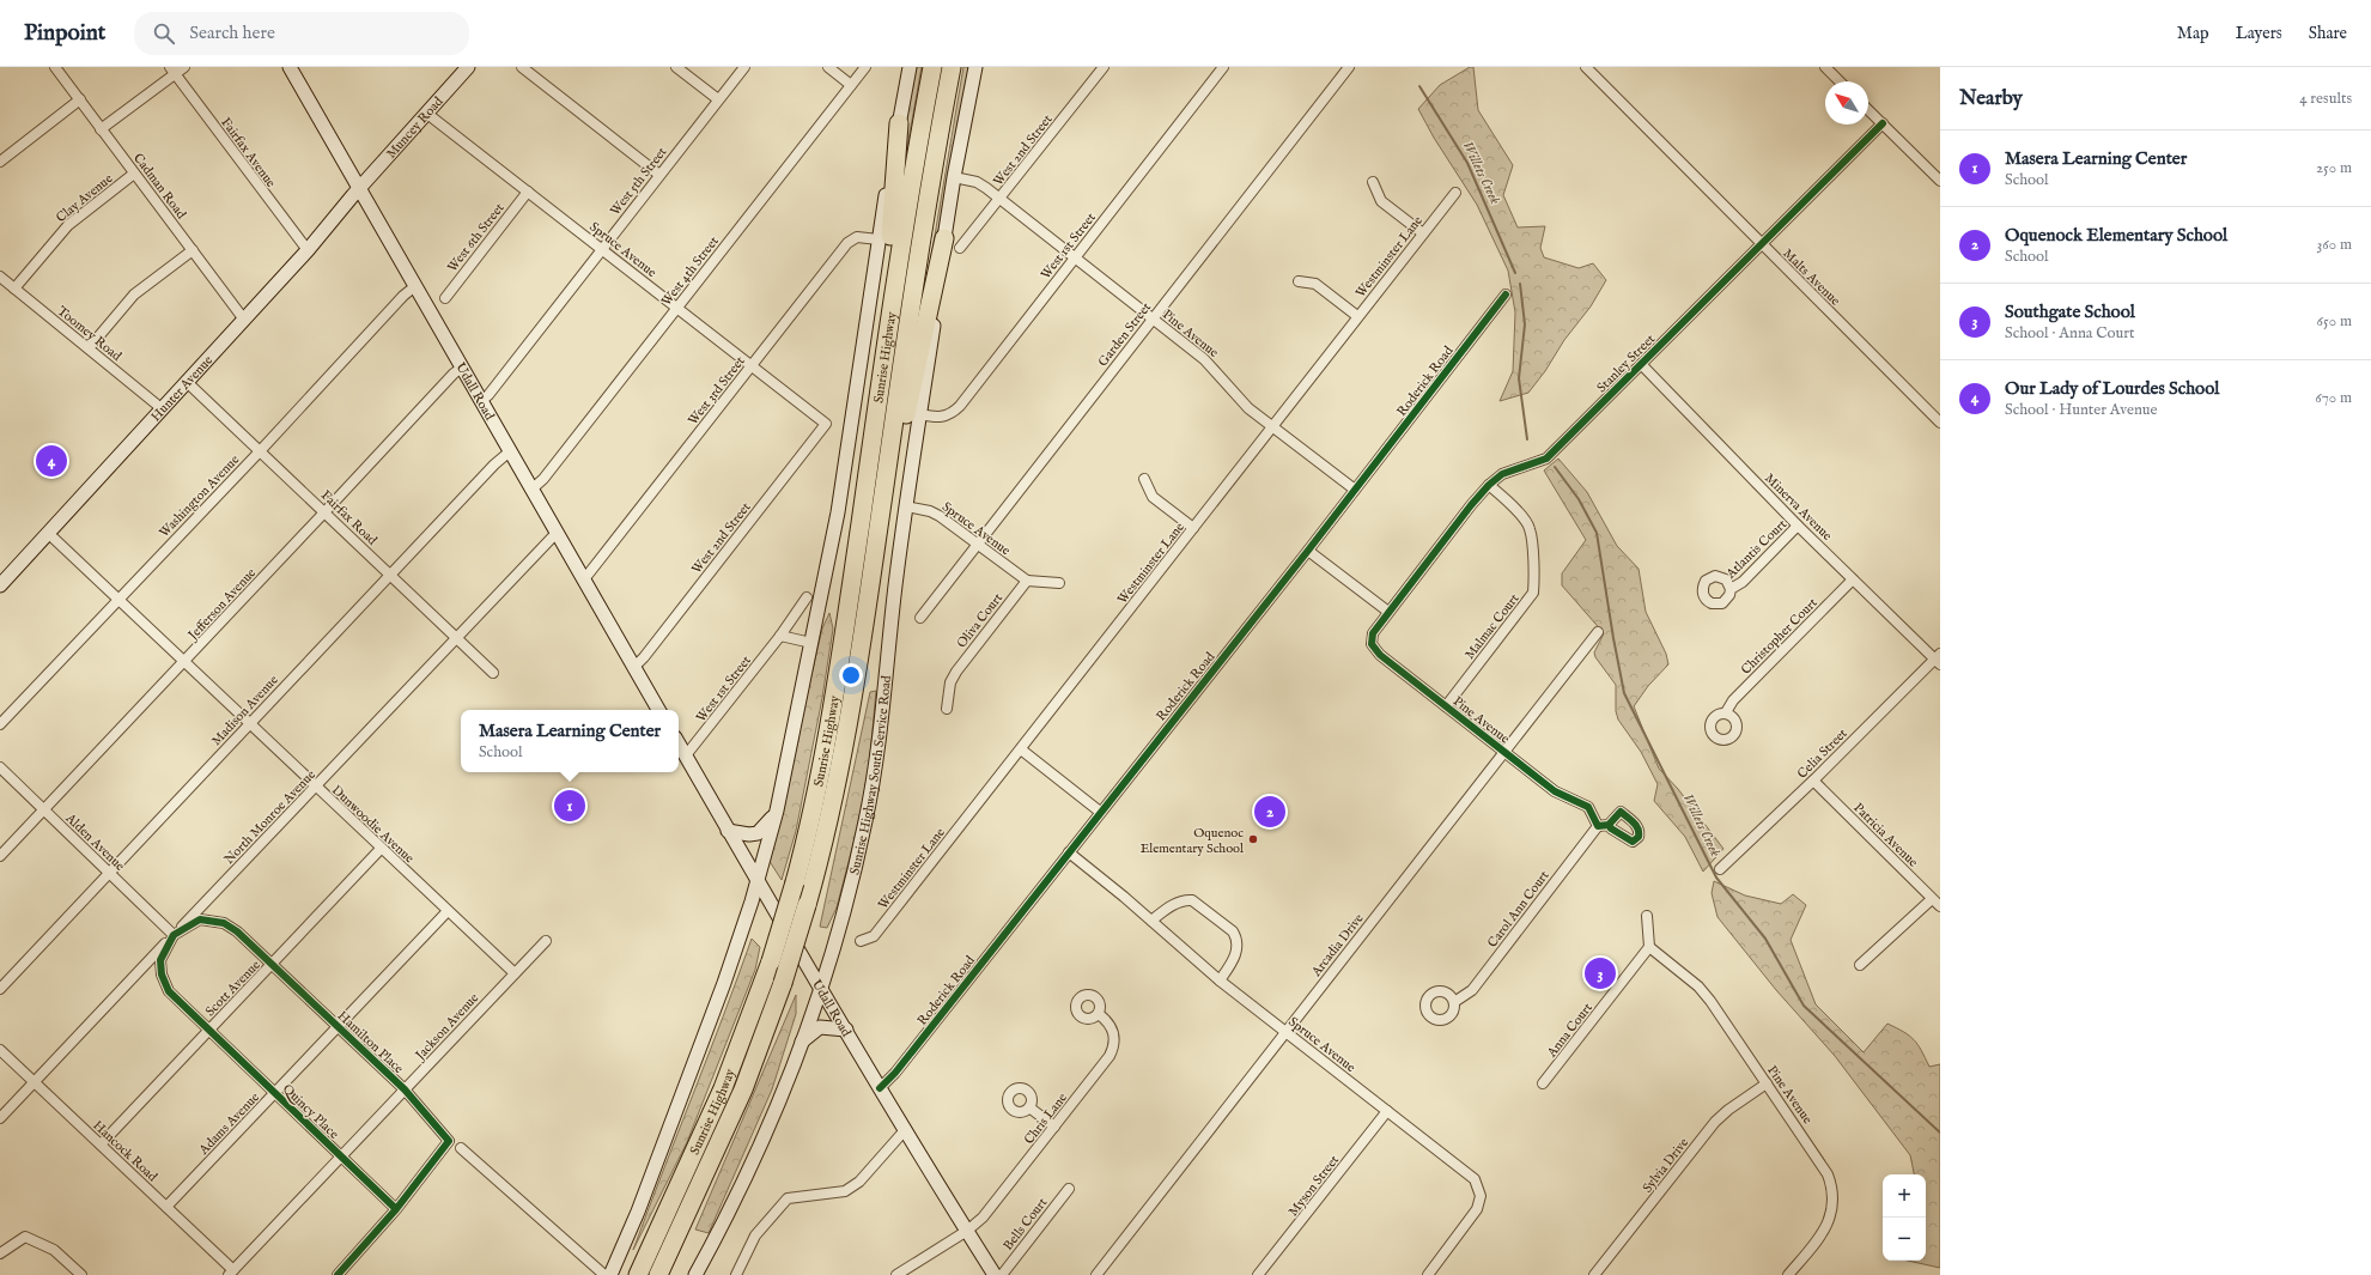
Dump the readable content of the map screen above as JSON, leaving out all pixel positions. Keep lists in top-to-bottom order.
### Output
{
  "streets": {
    "highway": ["Sunrise Highway"],
    "main road": [
      "Muncey Road",
      "Hunter Avenue",
      "Udall Road",
      "Sunrise Highway South Service Road"
    ],
    "street": [
      "West 2nd Street",
      "Fairfax Avenue",
      "West 5th Street",
      "Cadman Road",
      "Clay Avenue",
      "West 6th Street",
      "West 1st Street",
      "Spruce Avenue",
      "Westminster Lane",
      "West 4th Street",
      "Malts Avenue",
      "Toomey Road",
      "Pine Avenue",
      "Garden Street",
      "Stanley Street",
      "Roderick Road",
      "West 3rd Street",
      "Washington Avenue",
      "Minerva Avenue",
      "Fairfax Road",
      "Atlantis Court",
      "Jefferson Avenue",
      "Oliva Court",
      "Malmac Court",
      "Christopher Court",
      "Madison Avenue",
      "Celia Street",
      "North Monroe Avenue",
      "Dunwoodie Avenue",
      "Patricia Avenue",
      "Alden Avenue",
      "Carol Ann Court",
      "Arcadia Drive",
      "Scott Avenue",
      "Jackson Avenue",
      "Anna Court",
      "Hamilton Place",
      "Quincy Place",
      "Chris Lane",
      "Adams Avenue",
      "Hancock Road",
      "Sylvia Drive",
      "Myson Street",
      "Bells Court"
    ]
  },
  "crossings": [
    ["Muncey Road", "Spruce Avenue"],
    ["Muncey Road", "Hunter Avenue"],
    ["Muncey Road", "Udall Road"],
    ["West 2nd Street", "Spruce Avenue"],
    ["West 2nd Street", "Pine Avenue"],
    ["West 2nd Street", "Udall Road"],
    ["Fairfax Avenue", "Hunter Avenue"],
    ["West 5th Street", "Spruce Avenue"],
    ["West 5th Street", "Udall Road"],
    ["Cadman Road", "Clay Avenue"],
    ["Cadman Road", "Hunter Avenue"],
    ["Clay Avenue", "Toomey Road"],
    ["West 6th Street", "Spruce Avenue"],
    ["West 1st Street", "Pine Avenue"],
    ["West 1st Street", "Udall Road"],
    ["Spruce Avenue", "West 4th Street"],
    ["Spruce Avenue", "Garden Street"],
    ["Spruce Avenue", "Roderick Road"],
    ["Spruce Avenue", "West 3rd Street"],
    ["Spruce Avenue", "Oliva Court"],
    ["Spruce Avenue", "Sunrise Highway South Service Road"],
    ["Spruce Avenue", "Arcadia Drive"],
    ["Spruce Avenue", "Myson Street"],
    ["Westminster Lane", "Pine Avenue"],
    ["West 4th Street", "Udall Road"],
    ["Malts Avenue", "Stanley Street"],
    ["Toomey Road", "Hunter Avenue"],
    ["Pine Avenue", "Garden Street"],
    ["Pine Avenue", "Stanley Street"],
    ["Pine Avenue", "Roderick Road"],
    ["Pine Avenue", "Malmac Court"],
    ["Pine Avenue", "Carol Ann Court"],
    ["Pine Avenue", "Arcadia Drive"],
    ["Pine Avenue", "Anna Court"],
    ["Pine Avenue", "Sylvia Drive"],
    ["Sunrise Highway", "Udall Road"],
    ["Sunrise Highway", "West 3rd Street"],
    ["Stanley Street", "Minerva Avenue"],
    ["Stanley Street", "Malmac Court"],
    ["Roderick Road", "Udall Road"],
    ["Hunter Avenue", "Udall Road"],
    ["Hunter Avenue", "Fairfax Road"],
    ["Hunter Avenue", "Dunwoodie Avenue"],
    ["Udall Road", "West 3rd Street"],
    ["Udall Road", "Washington Avenue"],
    ["Udall Road", "Jefferson Avenue"],
    ["Udall Road", "Madison Avenue"],
    ["Udall Road", "Sunrise Highway South Service Road"],
    ["Udall Road", "North Monroe Avenue"],
    ["Udall Road", "Chris Lane"],
    ["Washington Avenue", "Fairfax Road"],
    ["Washington Avenue", "Dunwoodie Avenue"],
    ["Minerva Avenue", "Atlantis Court"],
    ["Minerva Avenue", "Christopher Court"],
    ["Minerva Avenue", "Celia Street"],
    ["Fairfax Road", "Jefferson Avenue"],
    ["Fairfax Road", "Madison Avenue"],
    ["Fairfax Road", "North Monroe Avenue"],
    ["Jefferson Avenue", "Dunwoodie Avenue"],
    ["Jefferson Avenue", "Alden Avenue"],
    ["Madison Avenue", "Dunwoodie Avenue"],
    ["Madison Avenue", "Alden Avenue"],
    ["Celia Street", "Patricia Avenue"],
    ["North Monroe Avenue", "Dunwoodie Avenue"],
    ["North Monroe Avenue", "Alden Avenue"],
    ["North Monroe Avenue", "Scott Avenue"],
    ["North Monroe Avenue", "Hamilton Place"],
    ["North Monroe Avenue", "Quincy Place"],
    ["North Monroe Avenue", "Hancock Road"],
    ["Dunwoodie Avenue", "Scott Avenue"],
    ["Dunwoodie Avenue", "Jackson Avenue"],
    ["Dunwoodie Avenue", "Adams Avenue"],
    ["Alden Avenue", "Scott Avenue"],
    ["Alden Avenue", "Hamilton Place"],
    ["Alden Avenue", "Quincy Place"],
    ["Scott Avenue", "Hamilton Place"],
    ["Scott Avenue", "Quincy Place"],
    ["Scott Avenue", "Hancock Road"],
    ["Jackson Avenue", "Hamilton Place"],
    ["Jackson Avenue", "Quincy Place"],
    ["Jackson Avenue", "Hancock Road"],
    ["Hamilton Place", "Quincy Place"],
    ["Hamilton Place", "Adams Avenue"],
    ["Quincy Place", "Adams Avenue"],
    ["Adams Avenue", "Hancock Road"]
  ],
  "water": ["Willets Creek"],
  "places": ["Oquenoc Elementary School"],
  "north": "top left",
  "page": {
    "header": "Pinpoint",
    "search": "Search here",
    "nav": ["Map", "Layers", "Share"],
    "heading": ["Nearby", "4 results"],
    "list": [
      {
        "mark": "1",
        "name": "Masera Learning Center",
        "note": "School",
        "value": "250 m"
      },
      {
        "mark": "2",
        "name": "Oquenock Elementary School",
        "note": "School",
        "value": "360 m"
      },
      {
        "mark": "3",
        "name": "Southgate School",
        "note": "School · Anna Court",
        "value": "650 m"
      },
      {
        "mark": "4",
        "name": "Our Lady of Lourdes School",
        "note": "School · Hunter Avenue",
        "value": "670 m"
      }
    ],
    "pins": [
      "4",
      "1",
      "2",
      "3"
    ],
    "popup": ["Masera Learning Center", "School"],
    "map_buttons": ["+", "−"]
  }
}
